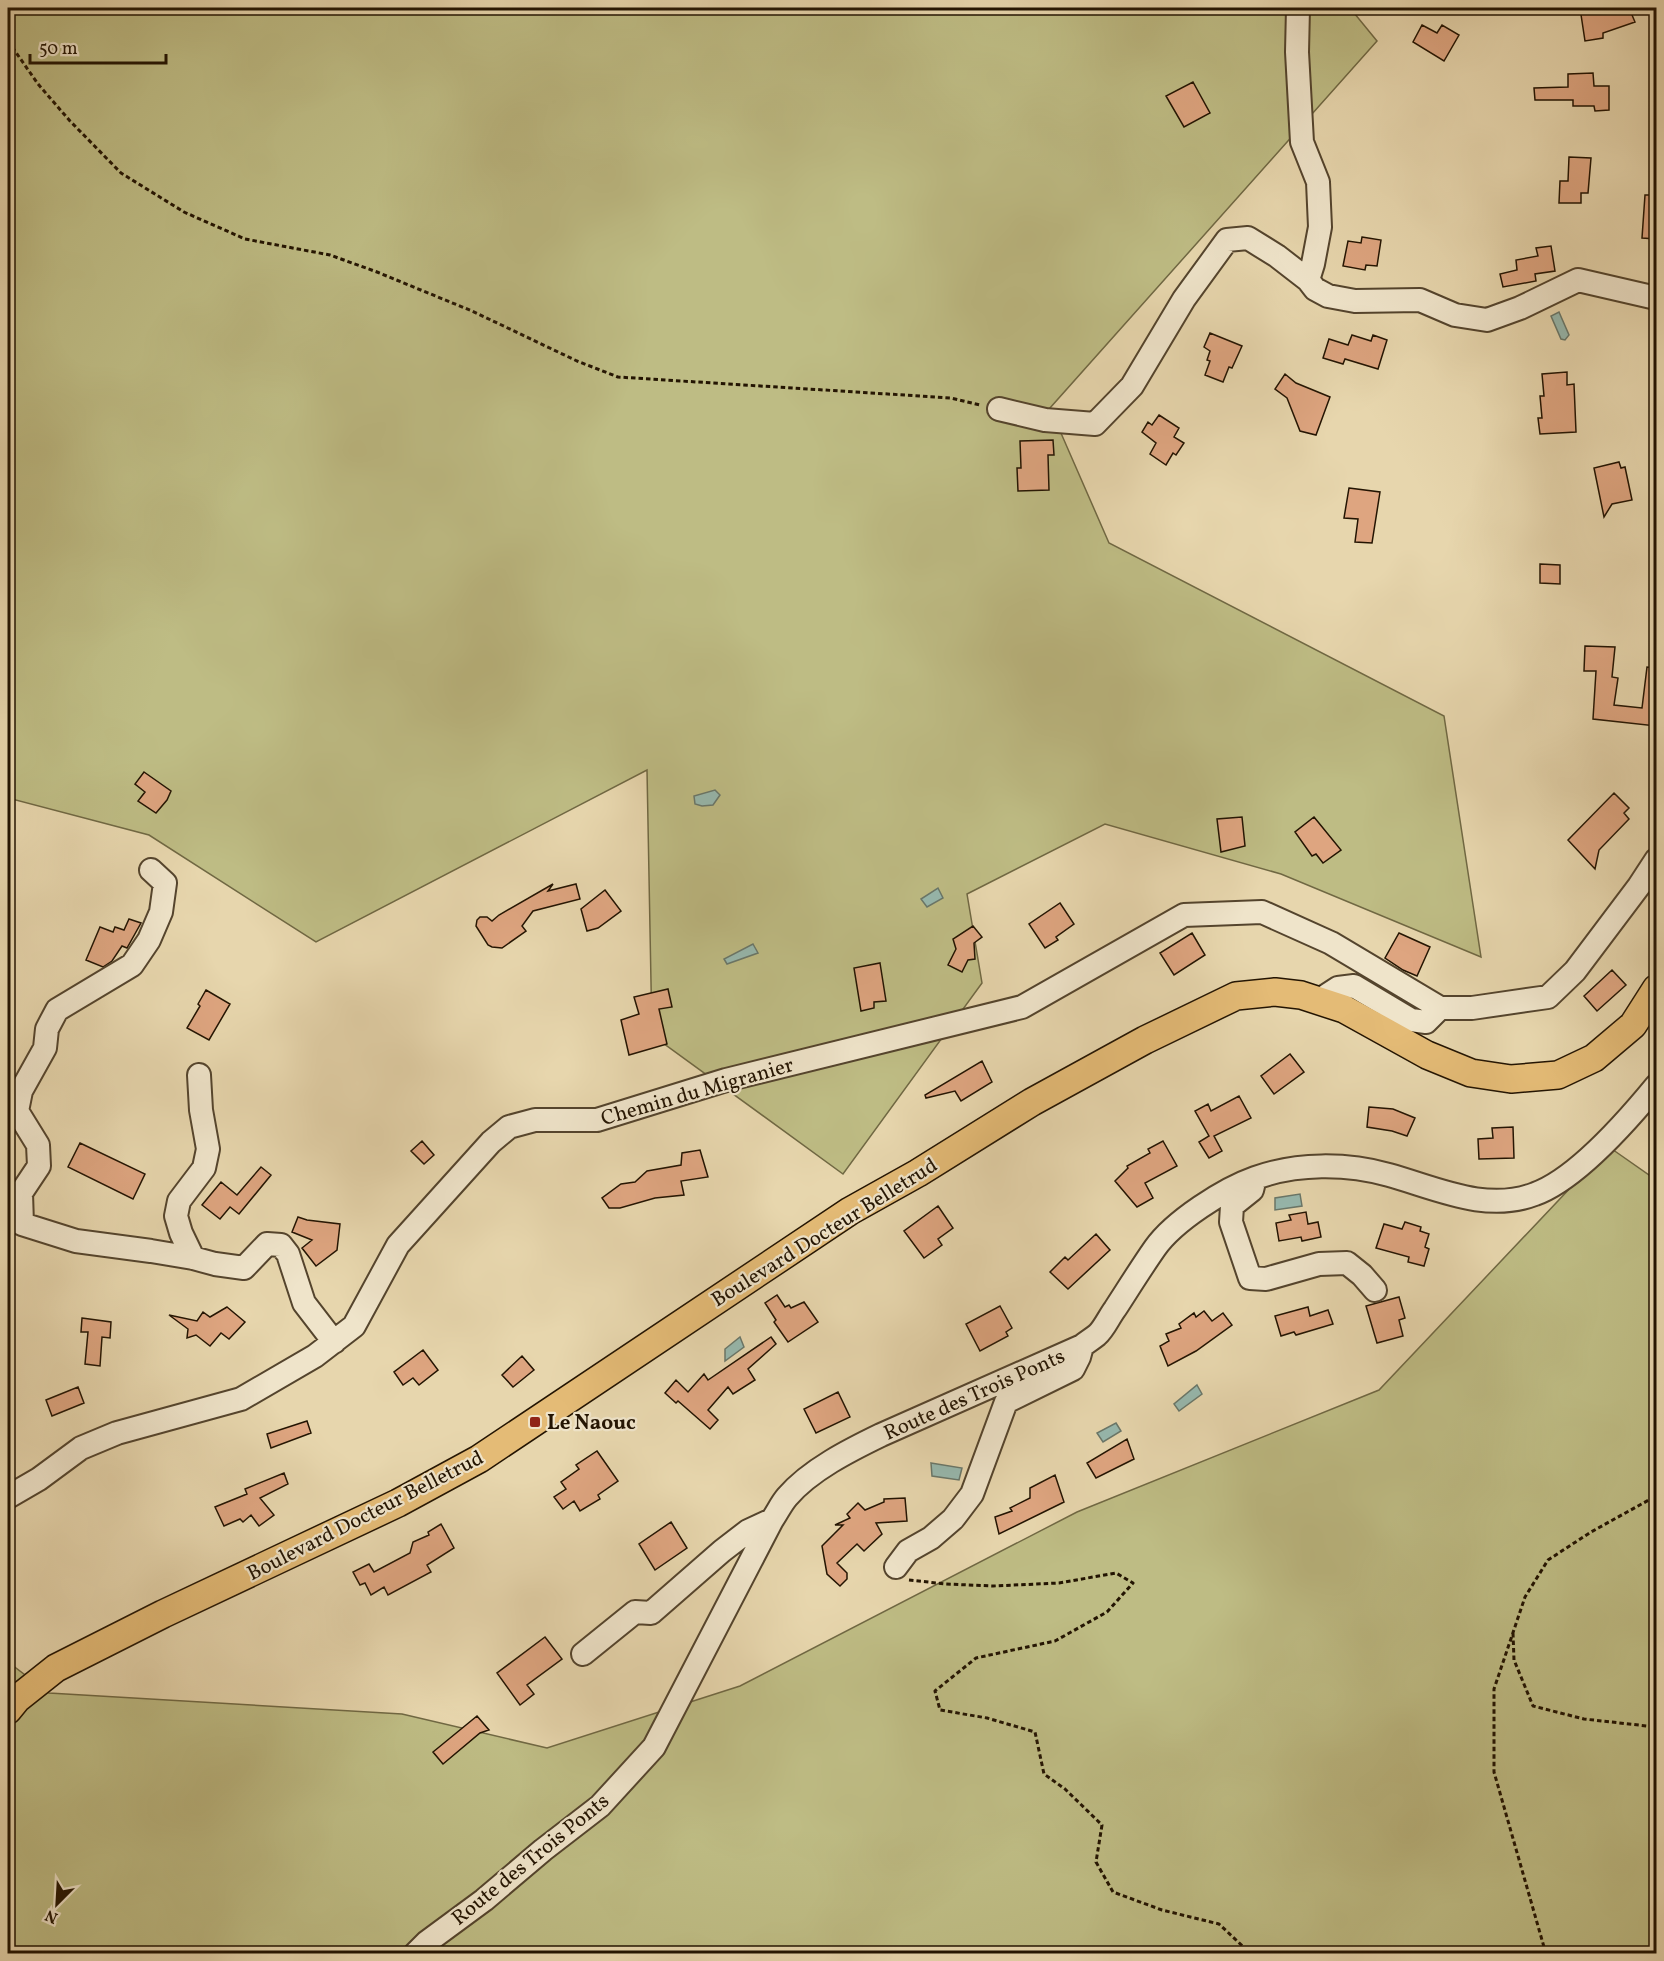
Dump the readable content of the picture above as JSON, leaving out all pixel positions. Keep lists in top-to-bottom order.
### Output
{
  "streets": {
    "main road": ["Boulevard Docteur Belletrud"],
    "street": ["Chemin du Migranier", "Route des Trois Ponts"]
  },
  "places": {
    "transit": ["Le Naouc"]
  },
  "scale_bar": "50 m",
  "north": "bottom left"
}
